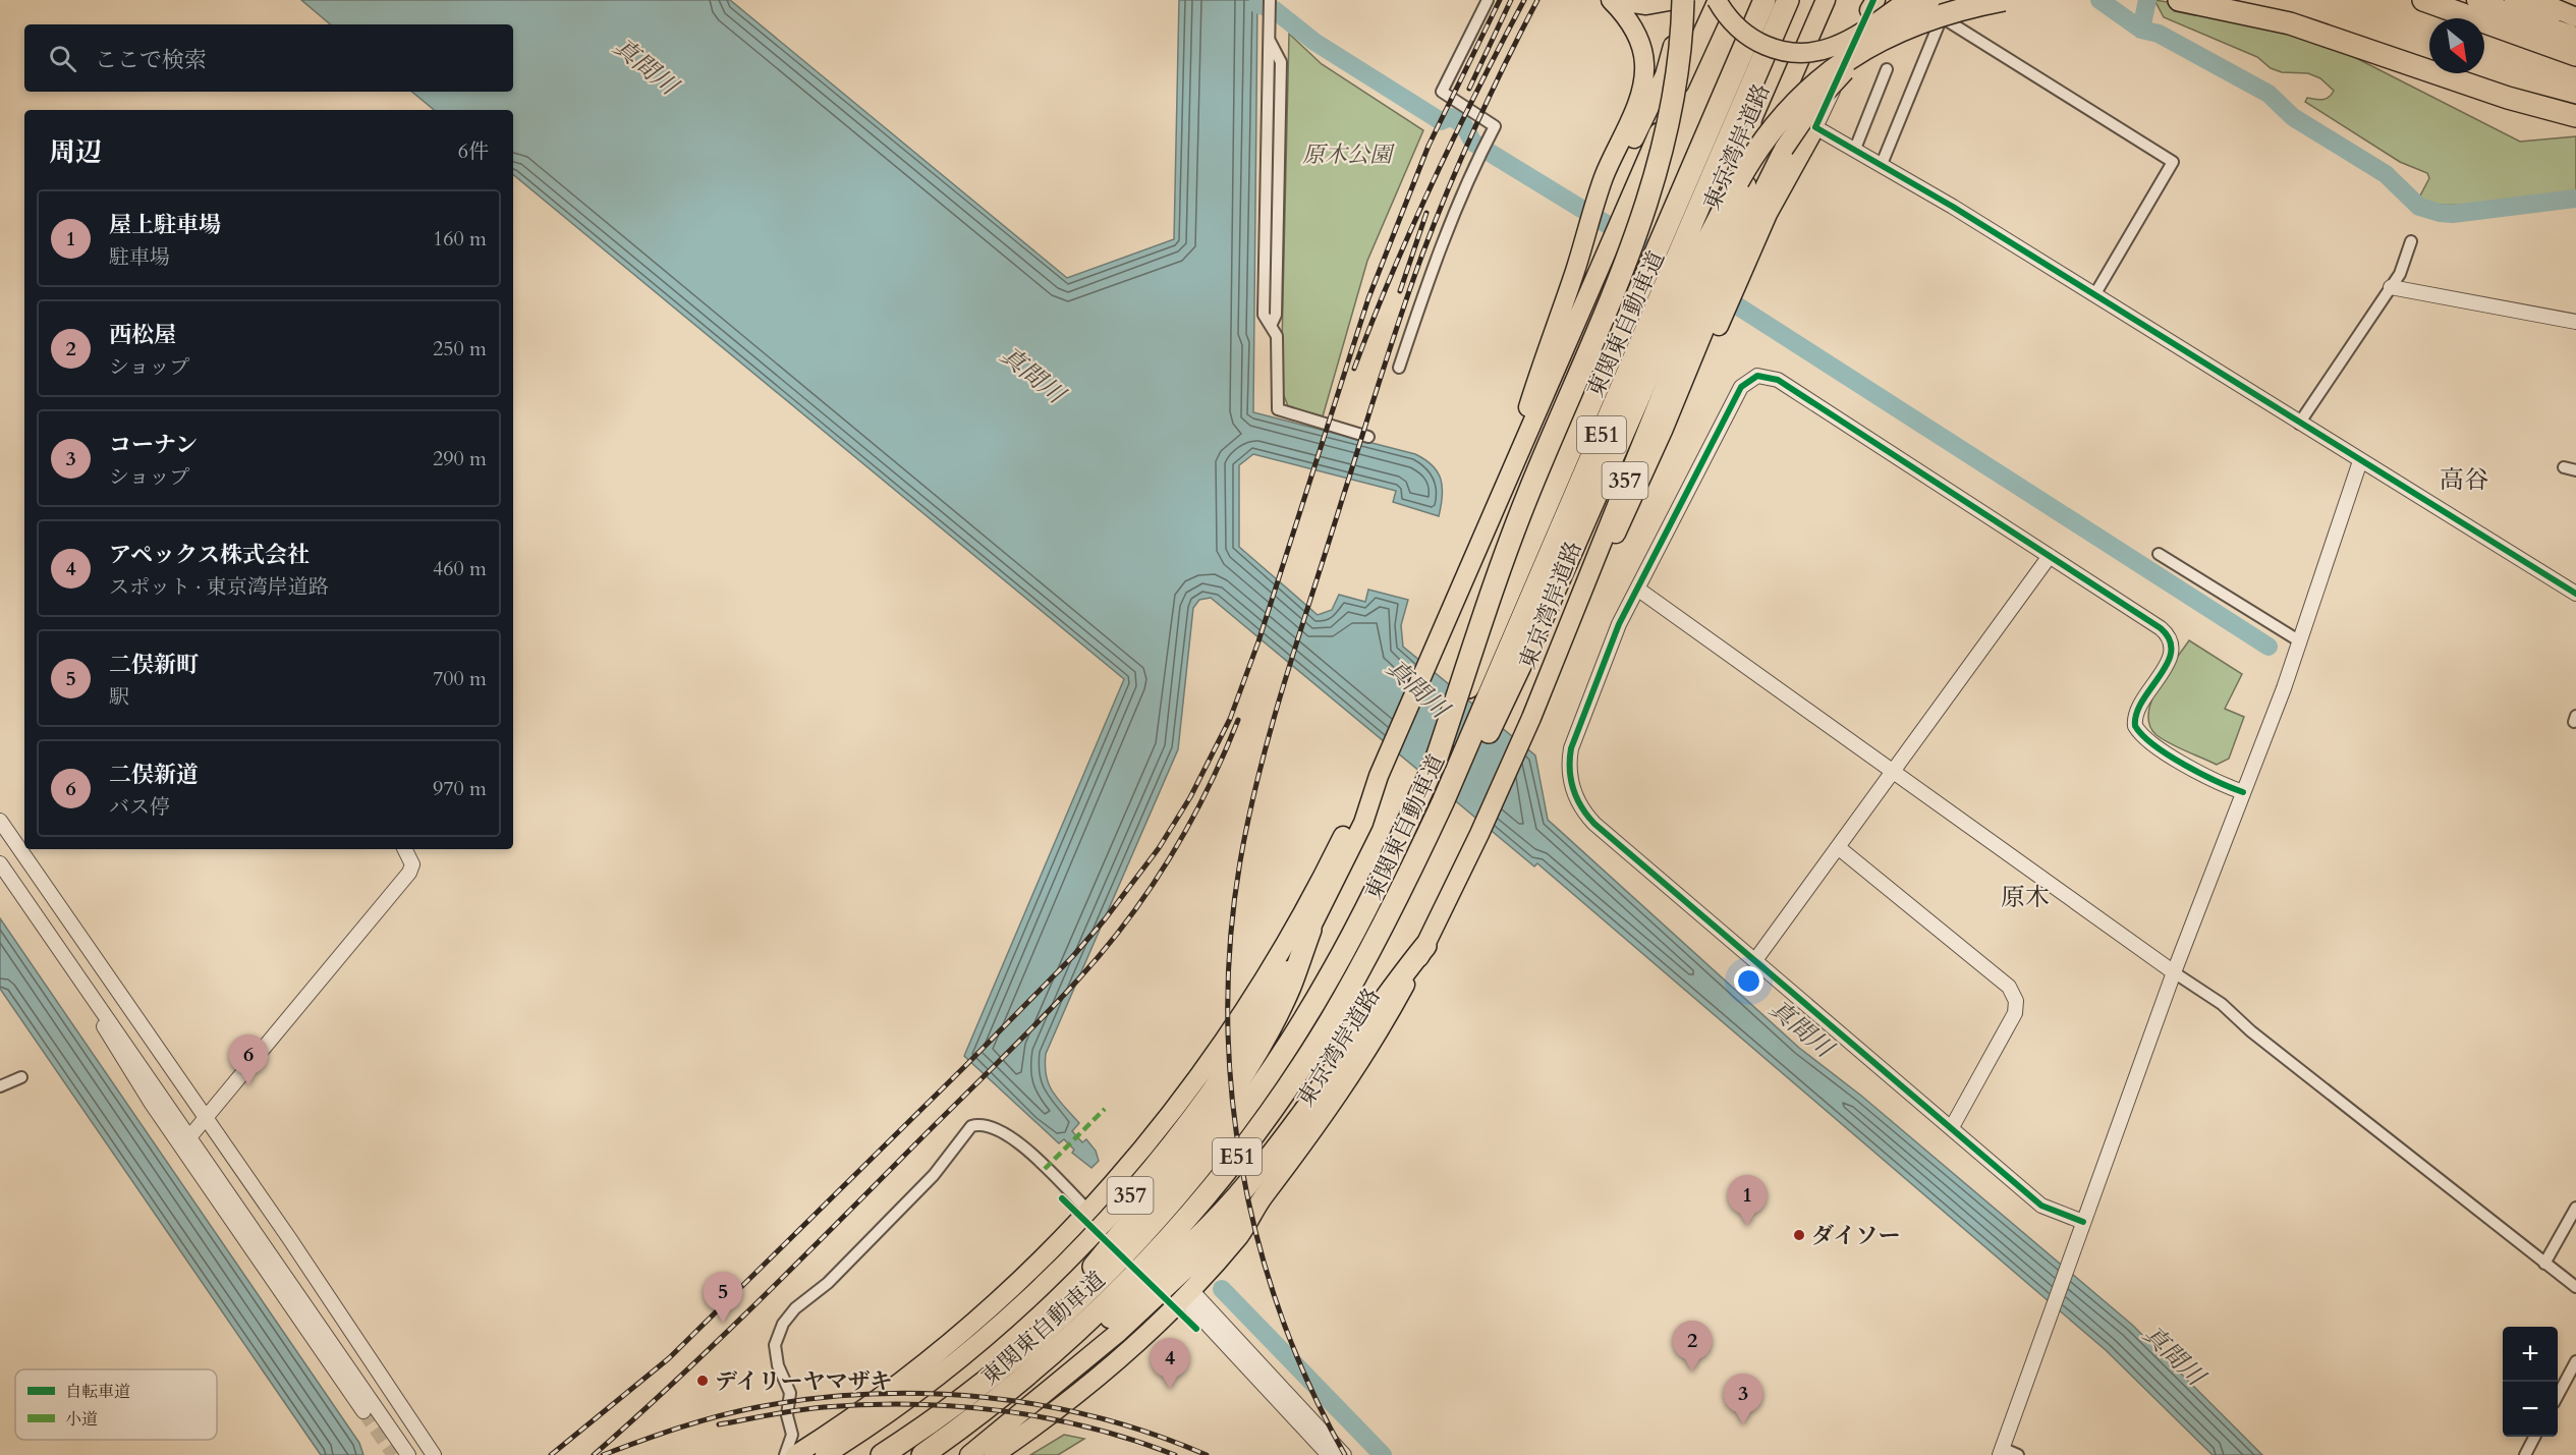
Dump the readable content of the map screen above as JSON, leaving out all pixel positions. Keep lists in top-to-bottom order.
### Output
{
  "streets": {
    "highway": [
      "東京湾岸道路",
      "東関東自動車道",
      "E51",
      "357"
    ]
  },
  "districts": ["高谷", "原木"],
  "water": ["真間川"],
  "parks": ["原木公園"],
  "places": ["ダイソー", "デイリーヤマザキ"],
  "legend": ["自転車道", "小道"],
  "north": "bottom right",
  "page": {
    "search": "ここで検索",
    "heading": ["周辺", "6件"],
    "list": [
      {
        "mark": "1",
        "name": "屋上駐車場",
        "note": "駐車場",
        "value": "160 m"
      },
      {
        "mark": "2",
        "name": "西松屋",
        "note": "ショップ",
        "value": "250 m"
      },
      {
        "mark": "3",
        "name": "コーナン",
        "note": "ショップ",
        "value": "290 m"
      },
      {
        "mark": "4",
        "name": "アペックス株式会社",
        "note": "スポット · 東京湾岸道路",
        "value": "460 m"
      },
      {
        "mark": "5",
        "name": "二俣新町",
        "note": "駅",
        "value": "700 m"
      },
      {
        "mark": "6",
        "name": "二俣新道",
        "note": "バス停",
        "value": "970 m"
      }
    ],
    "pins": [
      "6",
      "1",
      "5",
      "2",
      "4",
      "3"
    ],
    "map_buttons": ["+", "−"]
  }
}
